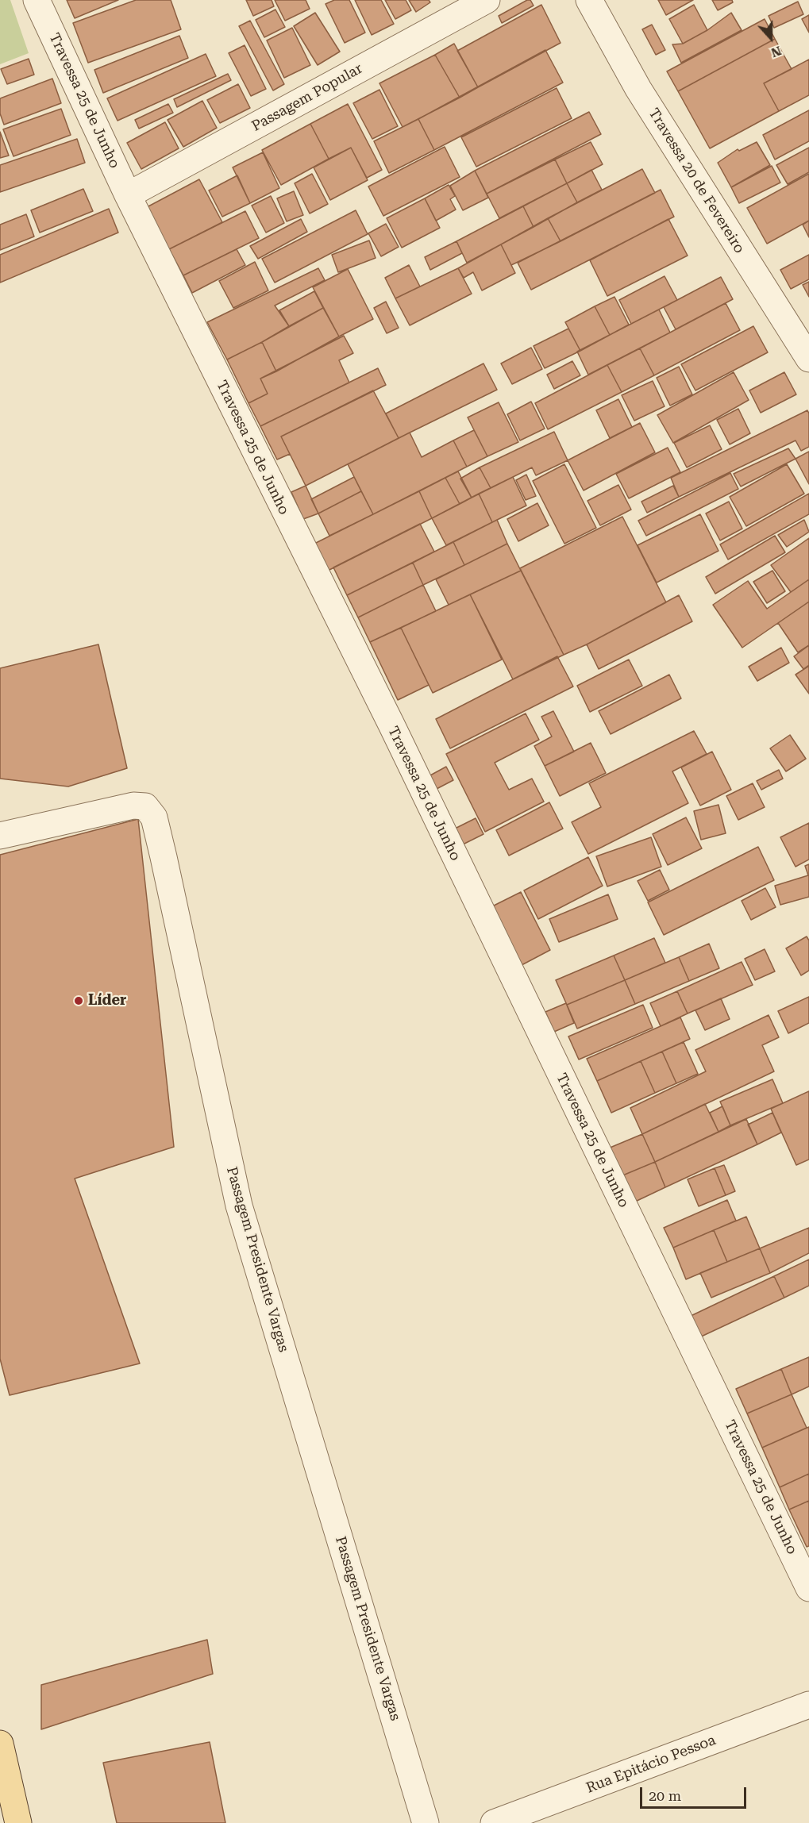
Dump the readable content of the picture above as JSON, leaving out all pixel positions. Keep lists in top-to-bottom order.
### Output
{
  "streets": {
    "street": [
      "Passagem Popular",
      "Travessa 25 de Junho",
      "Travessa 20 de Fevereiro",
      "Passagem Presidente Vargas",
      "Rua Epitácio Pessoa"
    ]
  },
  "crossings": [
    ["Passagem Popular", "Travessa 25 de Junho"]
  ],
  "places": ["Líder"],
  "scale_bar": "20 m",
  "north": "bottom"
}
